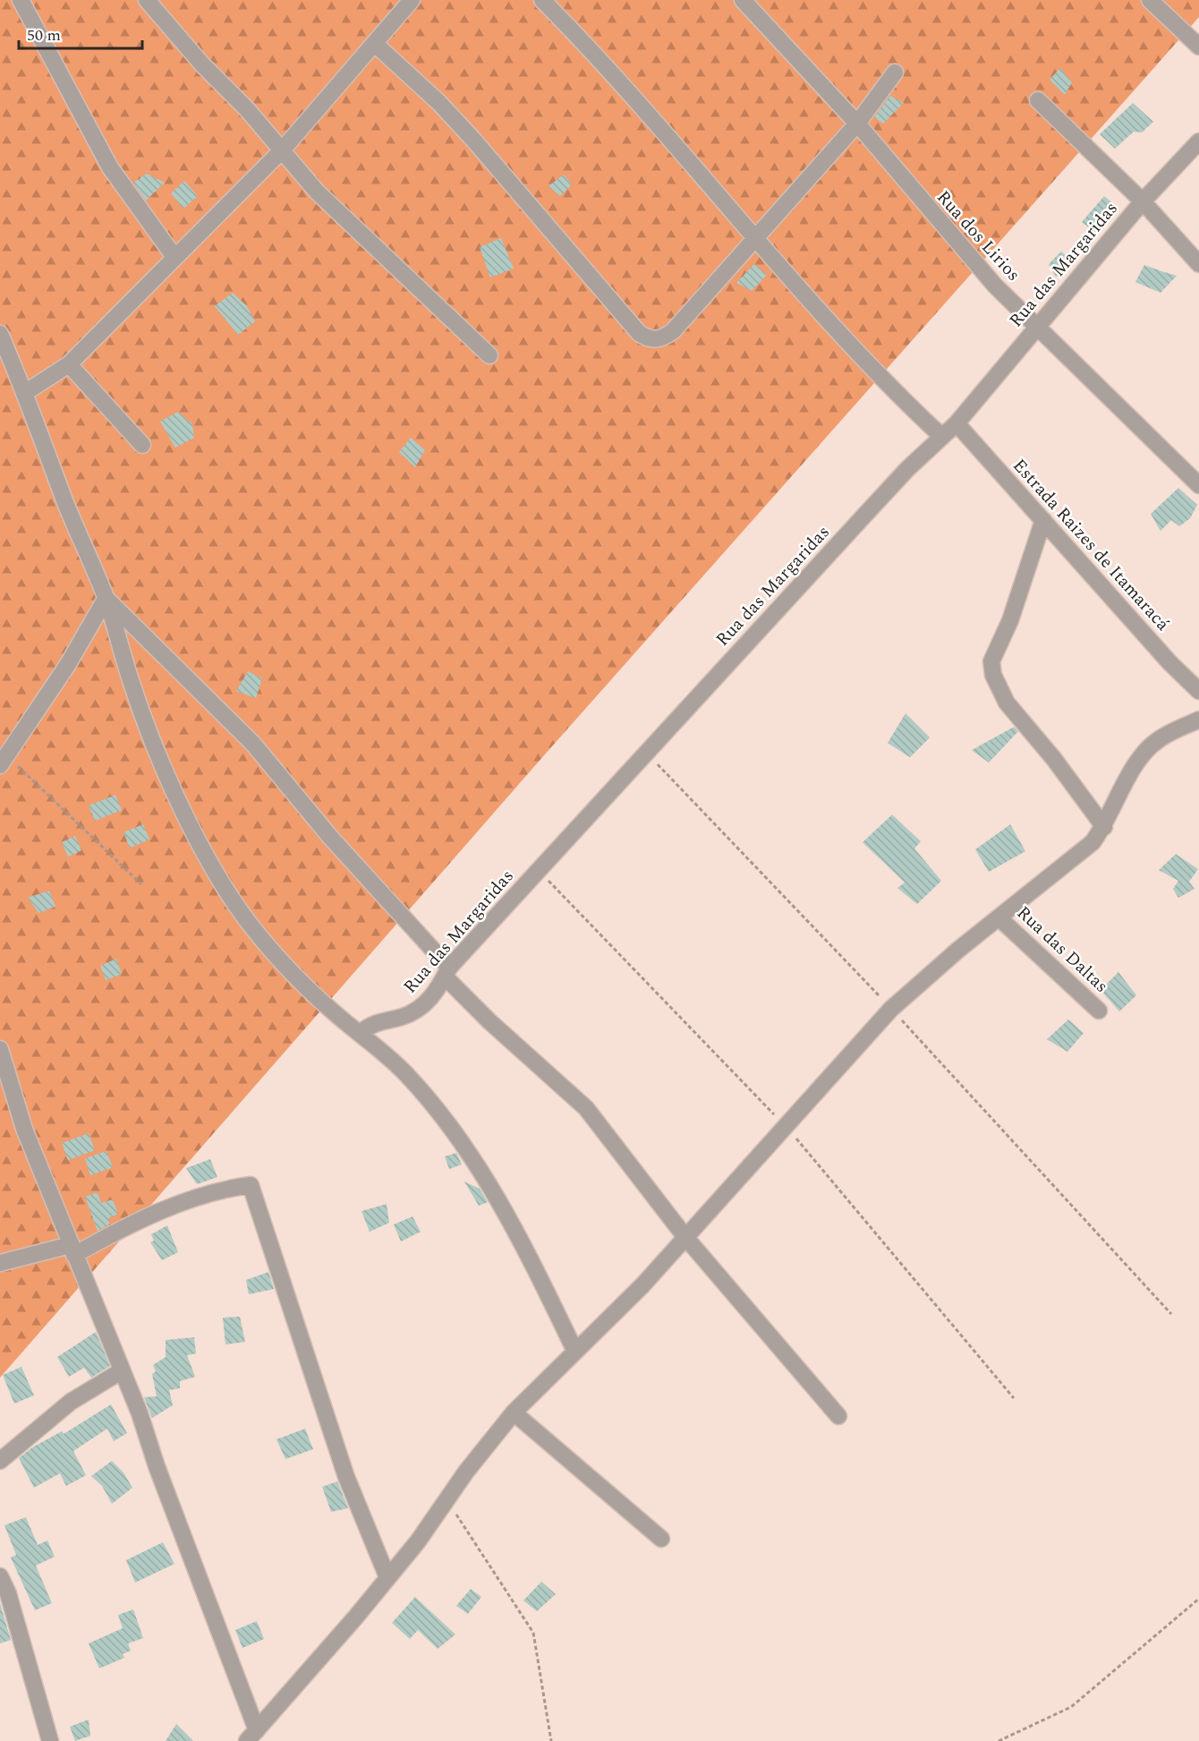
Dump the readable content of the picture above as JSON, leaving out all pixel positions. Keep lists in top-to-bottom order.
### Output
{
  "streets": {
    "street": [
      "Rua dos Lirios",
      "Rua das Margaridas",
      "Estrada Raizes de Itamaracá",
      "Rua das Daltas"
    ]
  },
  "crossings": [
    ["Rua dos Lirios", "Rua das Margaridas"],
    ["Rua das Margaridas", "Estrada Raizes de Itamaracá"]
  ],
  "scale_bar": "50 m"
}
